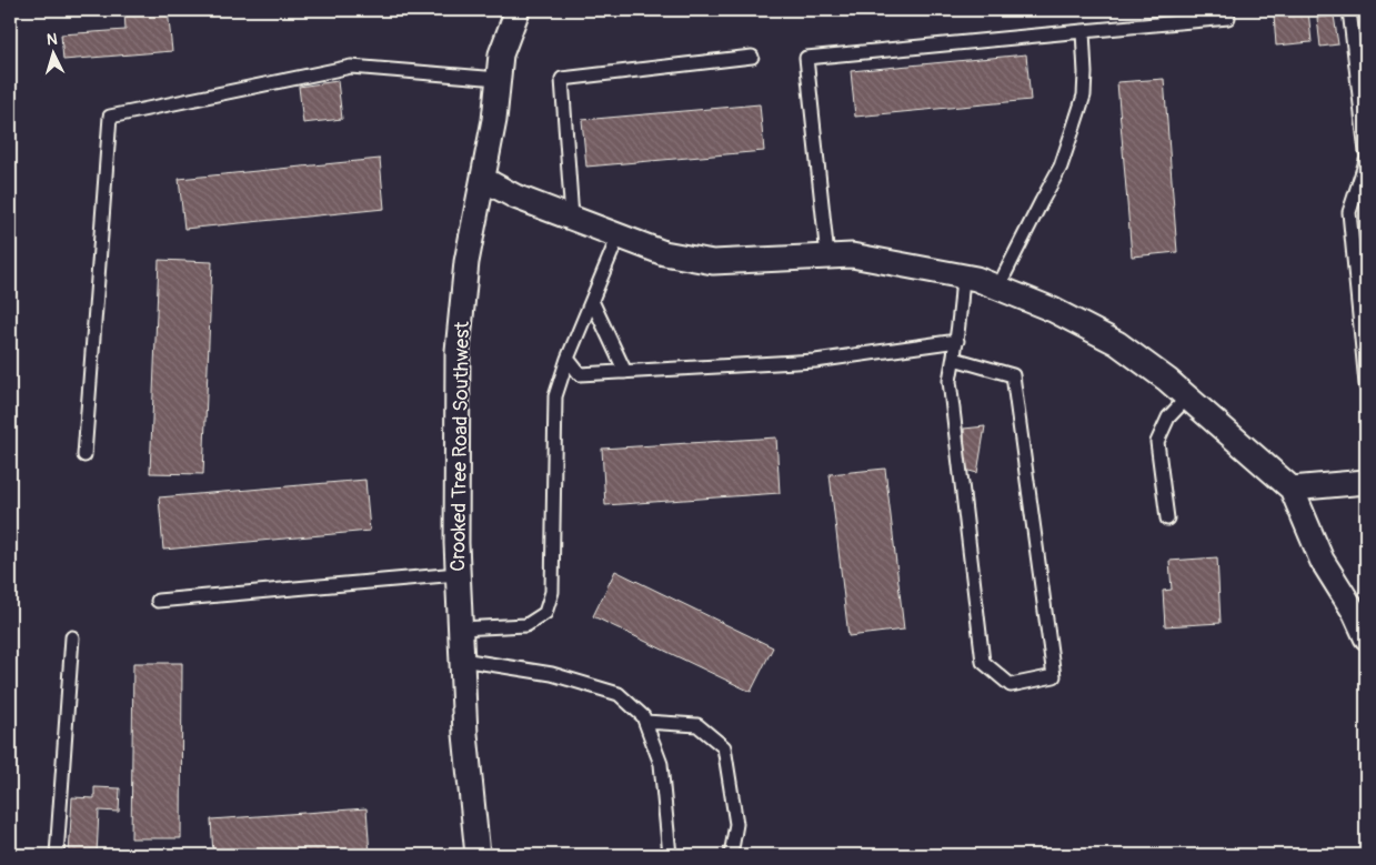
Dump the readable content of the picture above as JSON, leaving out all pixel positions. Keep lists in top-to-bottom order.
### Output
{
  "streets": {
    "street": ["Crooked Tree Road Southwest"]
  },
  "north": "top"
}
